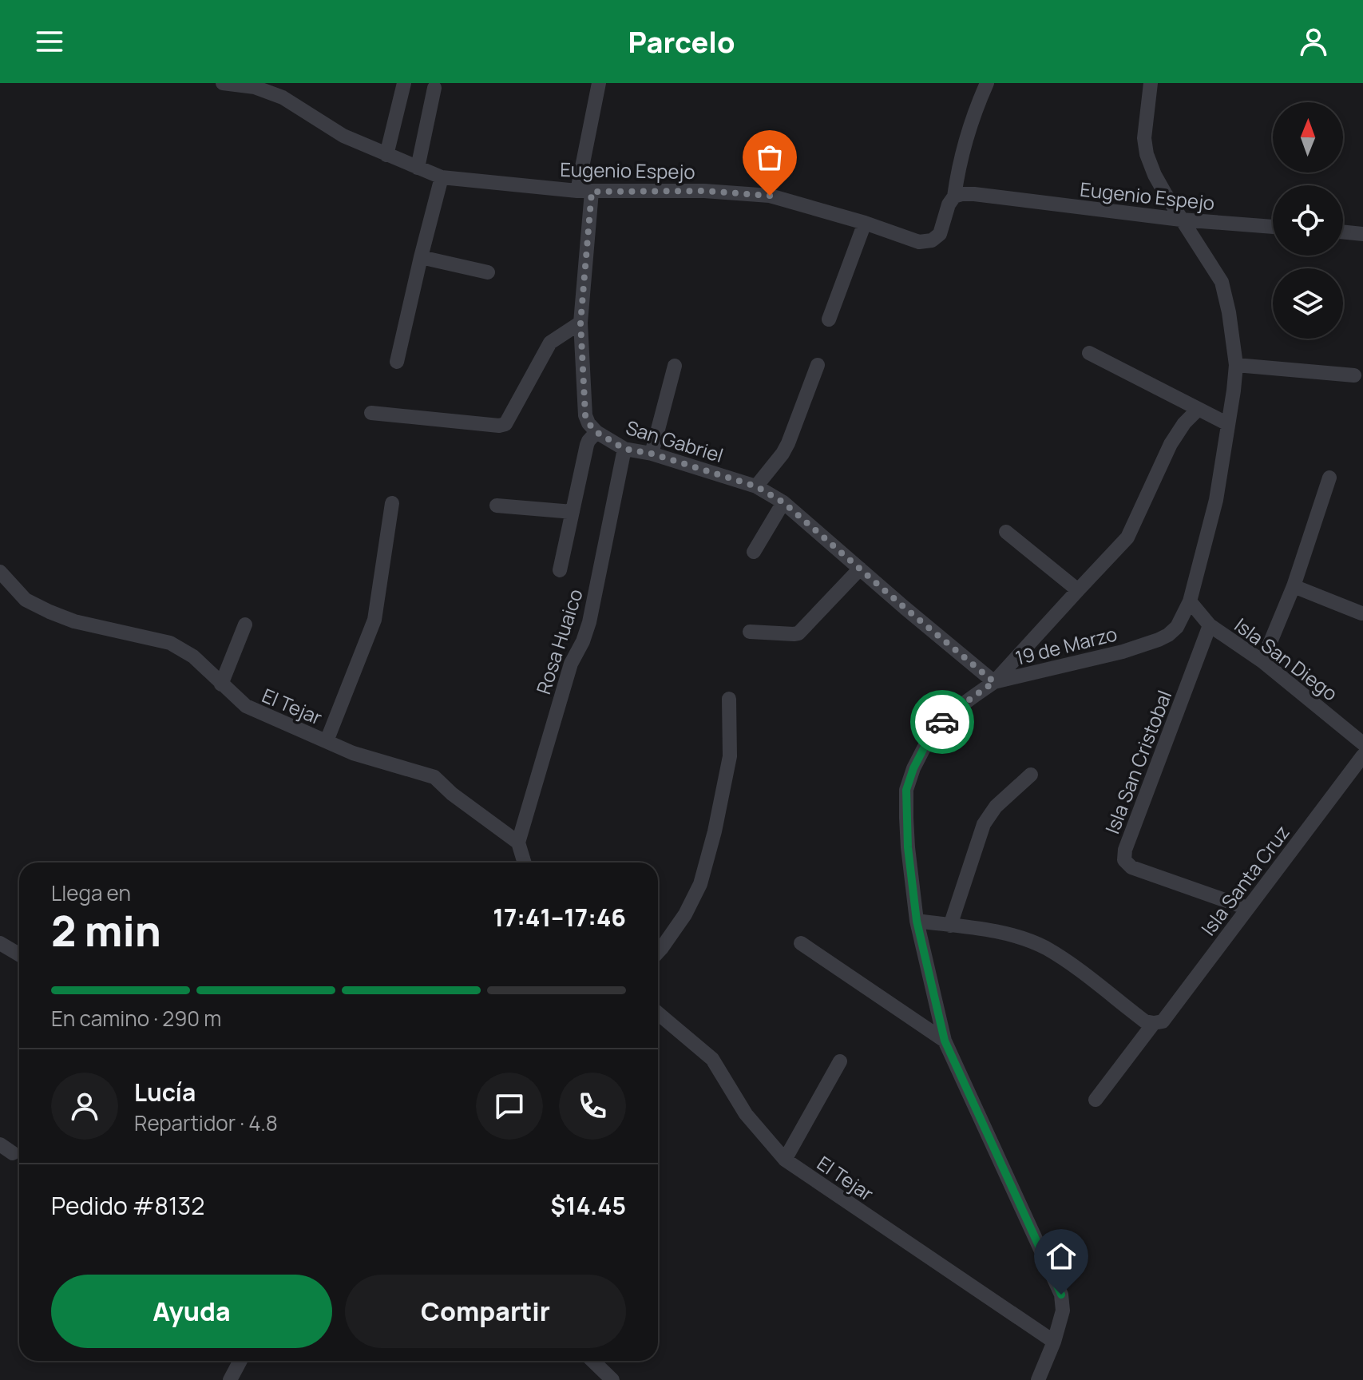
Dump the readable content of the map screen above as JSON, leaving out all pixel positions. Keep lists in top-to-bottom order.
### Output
{
  "streets": {
    "street": [
      "Eugenio Espejo",
      "San Gabriel",
      "Rosa Huaico",
      "19 de Marzo",
      "Isla San Diego",
      "El Tejar",
      "Isla San Cristobal",
      "Isla Santa Cruz"
    ]
  },
  "crossings": [
    ["Eugenio Espejo", "San Gabriel"],
    ["Eugenio Espejo", "19 de Marzo"],
    ["San Gabriel", "Rosa Huaico"],
    ["San Gabriel", "19 de Marzo"],
    ["Rosa Huaico", "El Tejar"],
    ["19 de Marzo", "Isla San Diego"],
    ["19 de Marzo", "El Tejar"],
    ["Isla San Diego", "Isla San Cristobal"],
    ["Isla San Cristobal", "Isla Santa Cruz"]
  ],
  "north": "top",
  "page": {
    "header": "Parcelo",
    "heading": ["2 min", "Llega en", "17:41–17:46"],
    "panel": [
      "Lucía",
      "Repartidor · 4.8",
      "Pedido #8132",
      "$14.45"
    ],
    "bar": "En camino · 290 m",
    "buttons": ["Ayuda", "Compartir"]
  }
}
